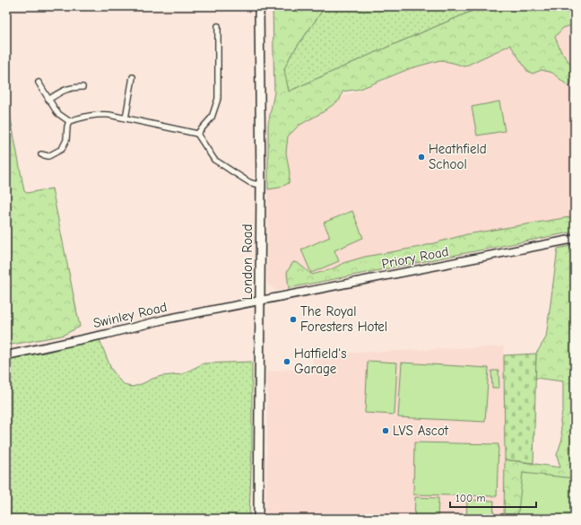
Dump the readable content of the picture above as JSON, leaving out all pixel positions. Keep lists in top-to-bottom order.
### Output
{
  "streets": {
    "main road": ["Priory Road", "London Road", "Swinley Road"]
  },
  "crossings": [
    ["Priory Road", "London Road"],
    ["Priory Road", "Swinley Road"],
    ["London Road", "Swinley Road"]
  ],
  "places": [
    "Heathfield School",
    "The Royal Foresters Hotel",
    "Hatfield's Garage",
    "LVS Ascot"
  ],
  "scale_bar": "100 m"
}
